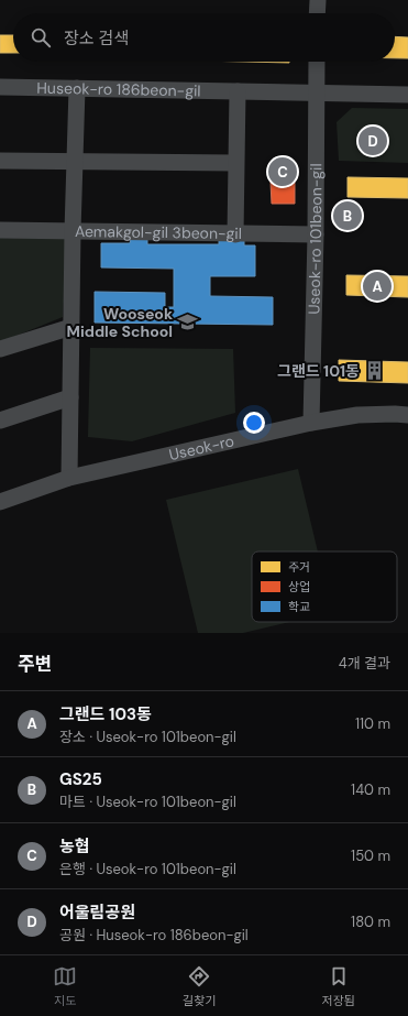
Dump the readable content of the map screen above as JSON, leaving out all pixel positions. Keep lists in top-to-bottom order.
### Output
{
  "streets": {
    "street": [
      "Huseok-ro 186beon-gil",
      "Aemakgol-gil 3beon-gil",
      "Useok-ro 101beon-gil",
      "Useok-ro"
    ]
  },
  "crossings": [
    ["Huseok-ro 186beon-gil", "Useok-ro 101beon-gil"],
    ["Aemakgol-gil 3beon-gil", "Useok-ro 101beon-gil"],
    ["Useok-ro 101beon-gil", "Useok-ro"]
  ],
  "places": {
    "school or university": ["Wooseok Middle School"],
    "building": ["그랜드 101동"]
  },
  "legend": ["주거", "상업", "학교"],
  "page": {
    "search": "장소 검색",
    "pins": [
      "D",
      "C",
      "B",
      "A"
    ],
    "heading": ["주변", "4개 결과"],
    "list": [
      {
        "mark": "A",
        "name": "그랜드 103동",
        "note": "장소 · Useok-ro 101beon-gil",
        "value": "110 m"
      },
      {
        "mark": "B",
        "name": "GS25",
        "note": "마트 · Useok-ro 101beon-gil",
        "value": "140 m"
      },
      {
        "mark": "C",
        "name": "농협",
        "note": "은행 · Useok-ro 101beon-gil",
        "value": "150 m"
      },
      {
        "mark": "D",
        "name": "어울림공원",
        "note": "공원 · Huseok-ro 186beon-gil",
        "value": "180 m"
      }
    ],
    "nav": ["지도", "길찾기", "저장됨"]
  }
}
